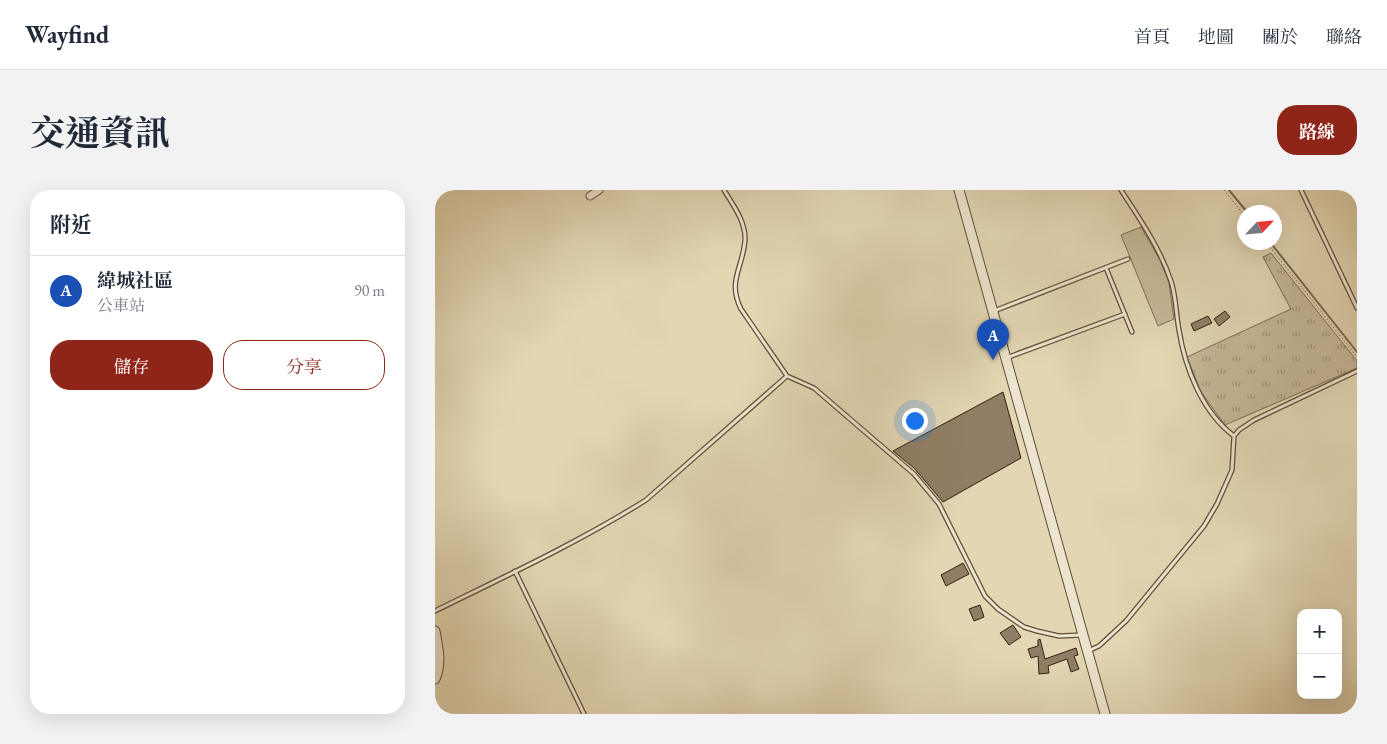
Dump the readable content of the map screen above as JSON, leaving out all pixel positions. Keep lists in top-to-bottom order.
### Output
{
  "north": "top right",
  "page": {
    "header": "Wayfind",
    "nav": [
      "首頁",
      "地圖",
      "關於",
      "聯絡"
    ],
    "title": "交通資訊",
    "buttons": [
      "路線",
      ["儲存", "分享"]
    ],
    "heading": "附近",
    "list": [
      {
        "mark": "A",
        "name": "緯城社區",
        "note": "公車站",
        "value": "90 m"
      }
    ],
    "pins": "A",
    "map_buttons": ["+", "−"]
  }
}
